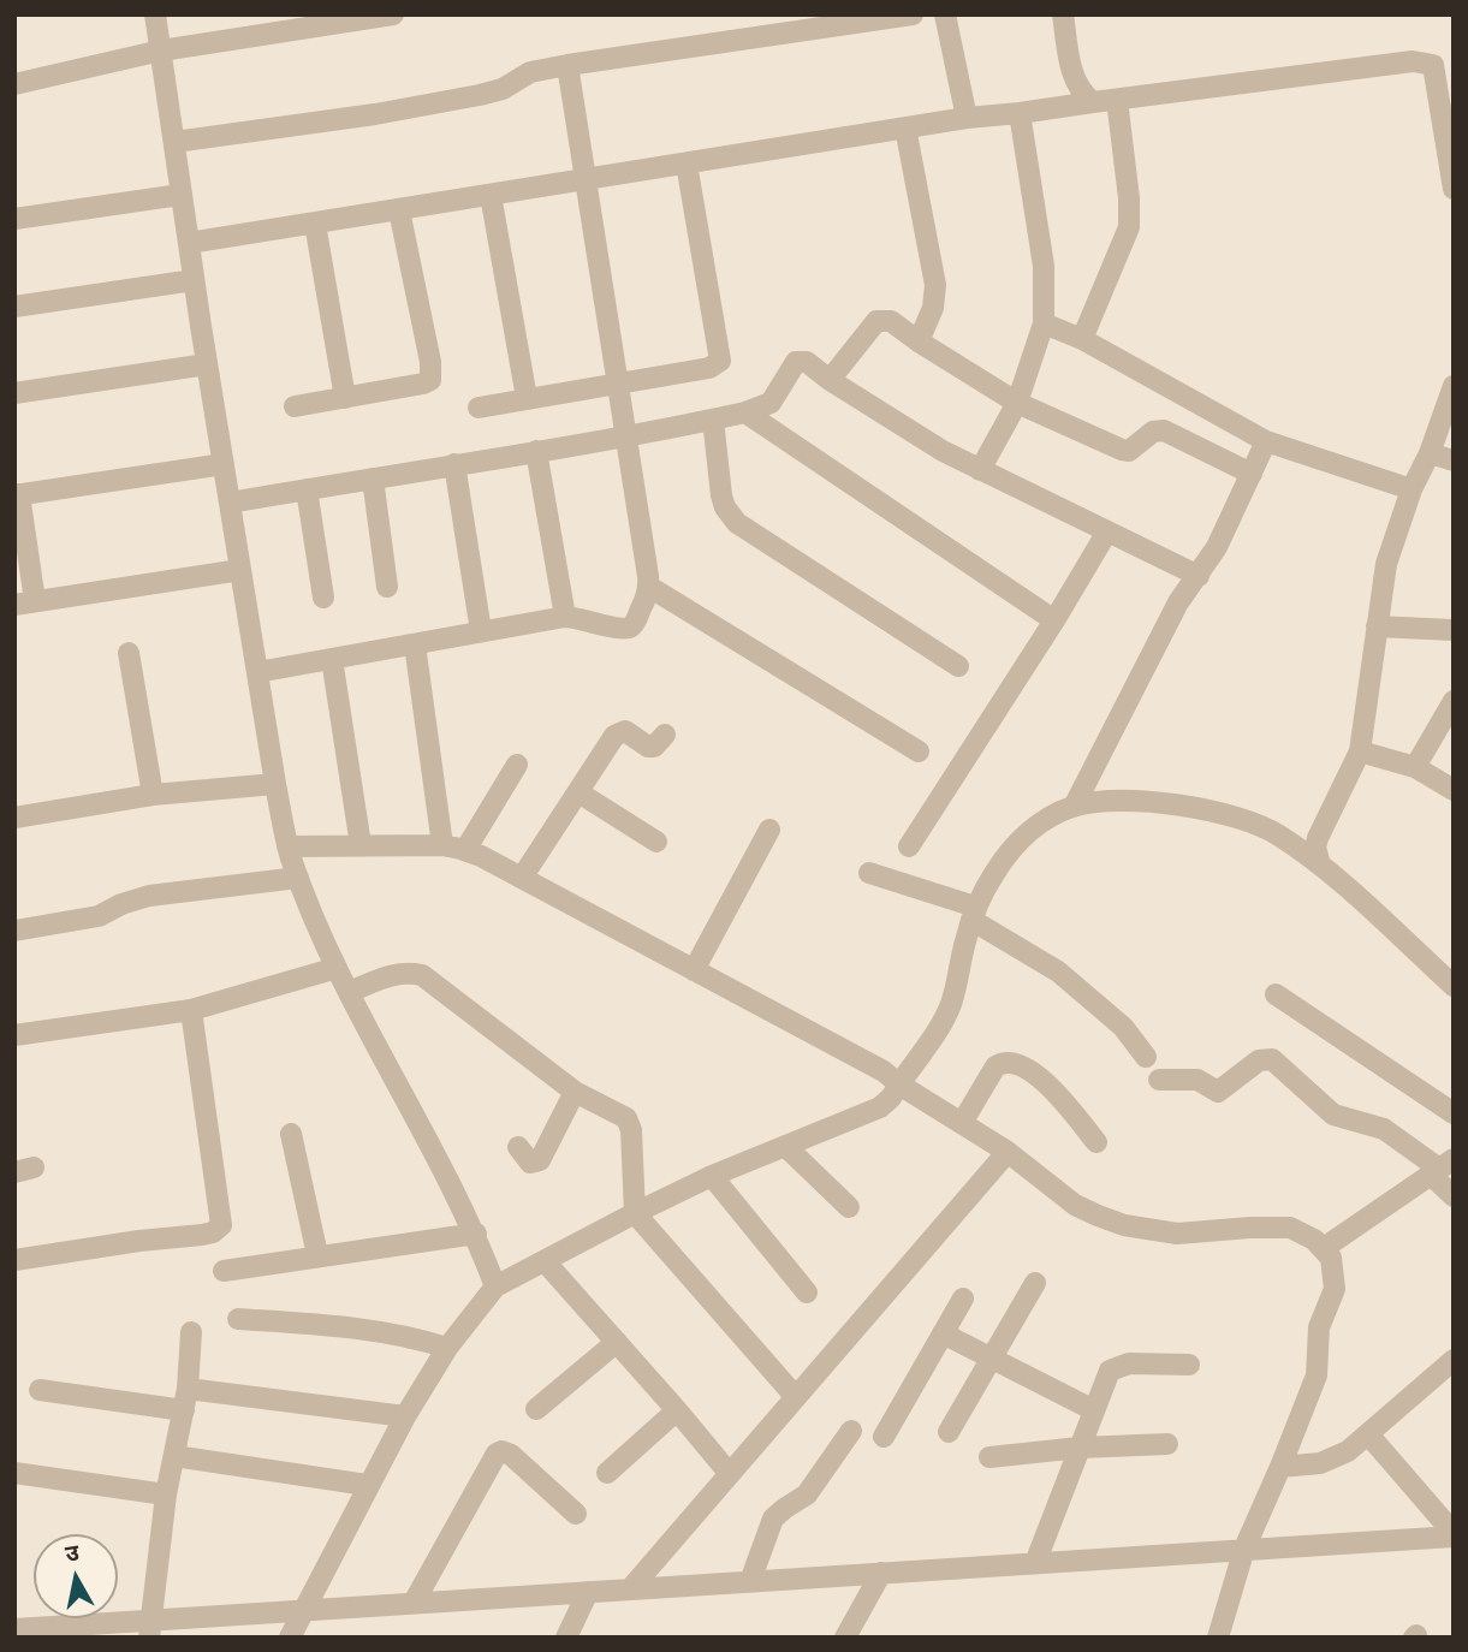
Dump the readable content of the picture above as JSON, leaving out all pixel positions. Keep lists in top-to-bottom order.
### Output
{
  "north": "top"
}
